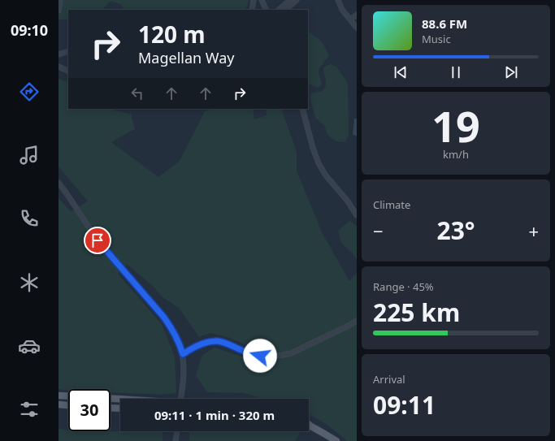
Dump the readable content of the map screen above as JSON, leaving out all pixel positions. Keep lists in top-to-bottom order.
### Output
{
  "page": {
    "tabs": "09:10",
    "turn": ["120 m", "Magellan Way"],
    "song": ["88.6 FM", "Music"],
    "tile": [
      ["19", "km/h"],
      "Climate",
      ["Range · 45%", "225 km"],
      ["Arrival", "09:11"]
    ],
    "heat": ["−", "23°", "+"],
    "limit": "30",
    "trip": "09:11 · 1 min · 320 m"
  }
}
